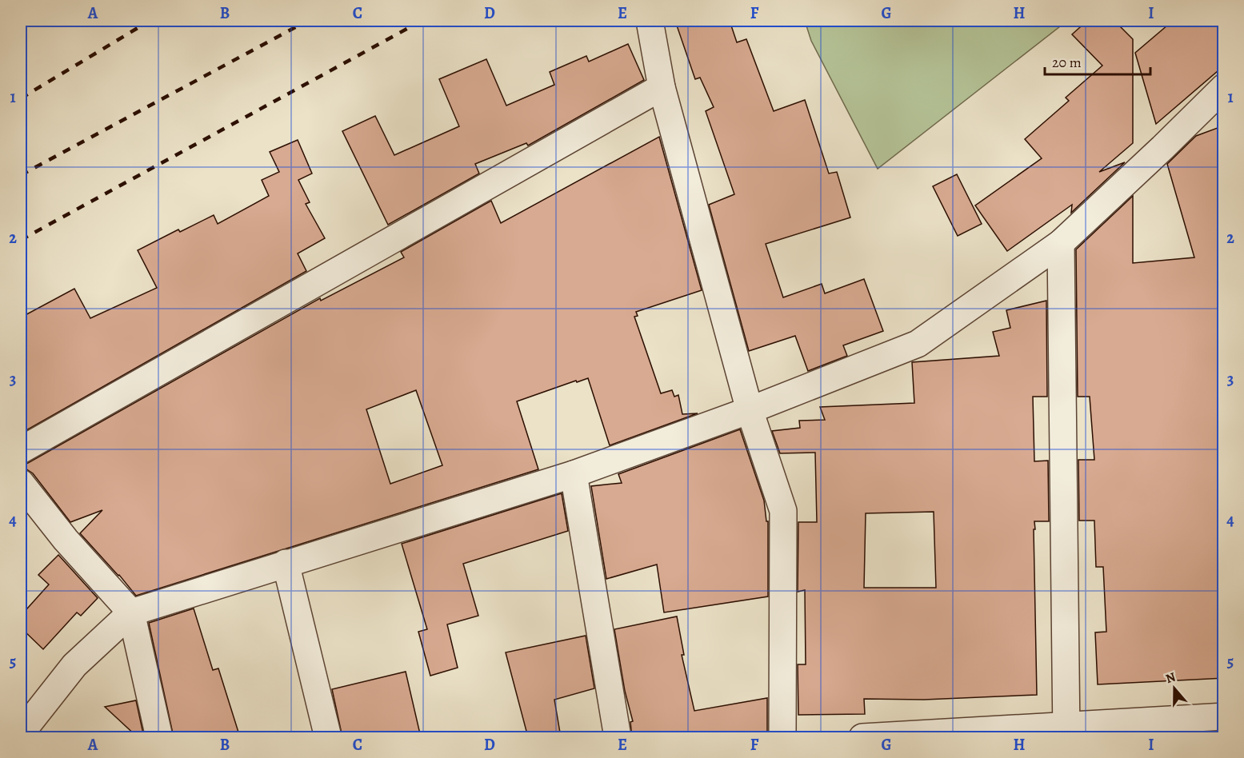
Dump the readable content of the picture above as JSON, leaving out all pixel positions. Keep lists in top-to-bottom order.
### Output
{
  "scale_bar": "20 m",
  "north": "top",
  "grid": {
    "columns": [
      "A",
      "B",
      "C",
      "D",
      "E",
      "F",
      "G",
      "H",
      "I"
    ],
    "rows": [
      "1",
      "2",
      "3",
      "4",
      "5"
    ]
  }
}
